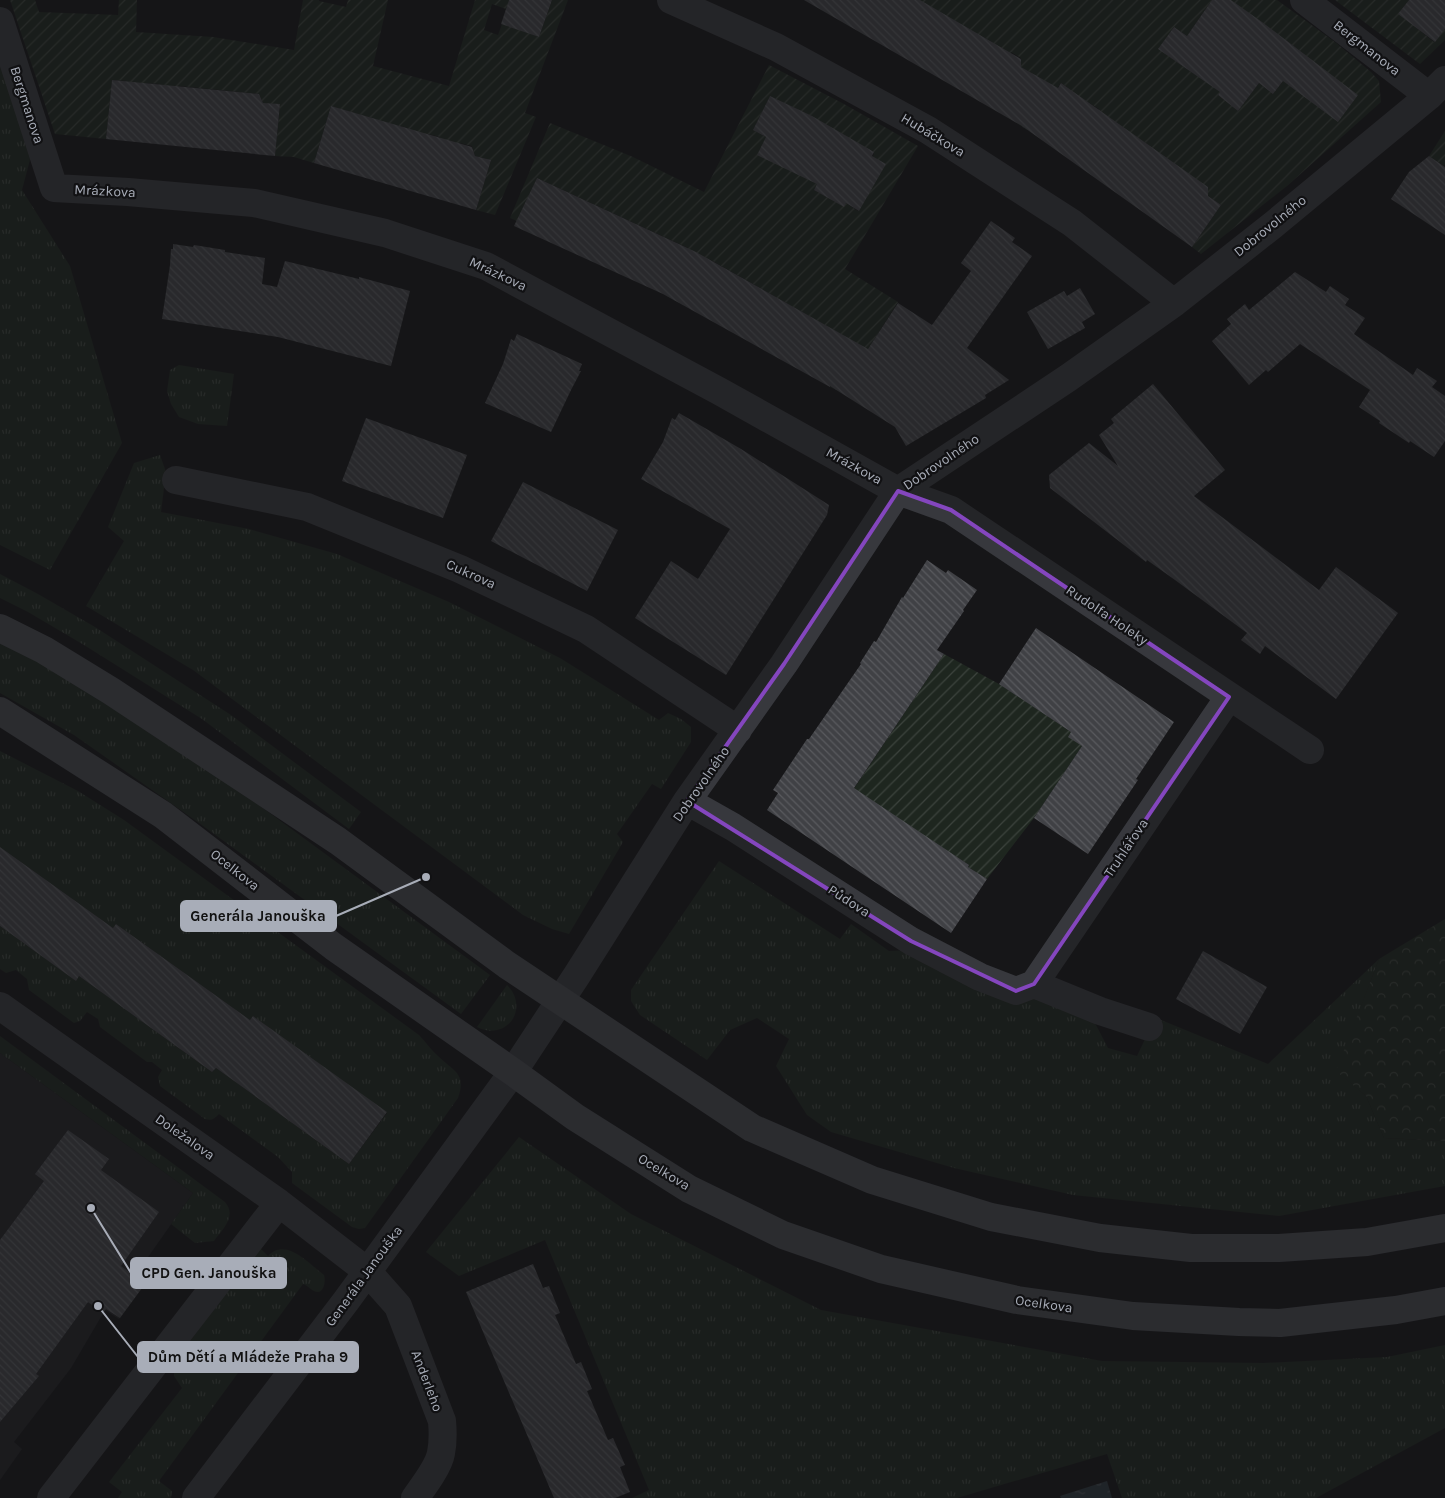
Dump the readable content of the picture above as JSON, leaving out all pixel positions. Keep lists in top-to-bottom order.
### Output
{
  "streets": {
    "street": [
      "Bergmanova",
      "Hubáčkova",
      "Mrázkova",
      "Dobrovolného",
      "Cukrova",
      "Rudolfa Holeky",
      "Truhlářova",
      "Ocelkova",
      "Půdova",
      "Doležalova",
      "Generála Janouška",
      "Anderleho"
    ]
  },
  "crossings": [
    ["Bergmanova", "Mrázkova"],
    ["Bergmanova", "Dobrovolného"],
    ["Hubáčkova", "Dobrovolného"],
    ["Mrázkova", "Dobrovolného"],
    ["Mrázkova", "Rudolfa Holeky"],
    ["Dobrovolného", "Cukrova"],
    ["Dobrovolného", "Rudolfa Holeky"],
    ["Dobrovolného", "Půdova"],
    ["Dobrovolného", "Generála Janouška"],
    ["Rudolfa Holeky", "Truhlářova"],
    ["Truhlářova", "Půdova"],
    ["Ocelkova", "Generála Janouška"],
    ["Doležalova", "Generála Janouška"],
    ["Doležalova", "Anderleho"],
    ["Generála Janouška", "Anderleho"]
  ],
  "places": ["Generála Janouška", "CPD Gen. Janouška", "Dům Dětí a Mládeže Praha 9"]
}
